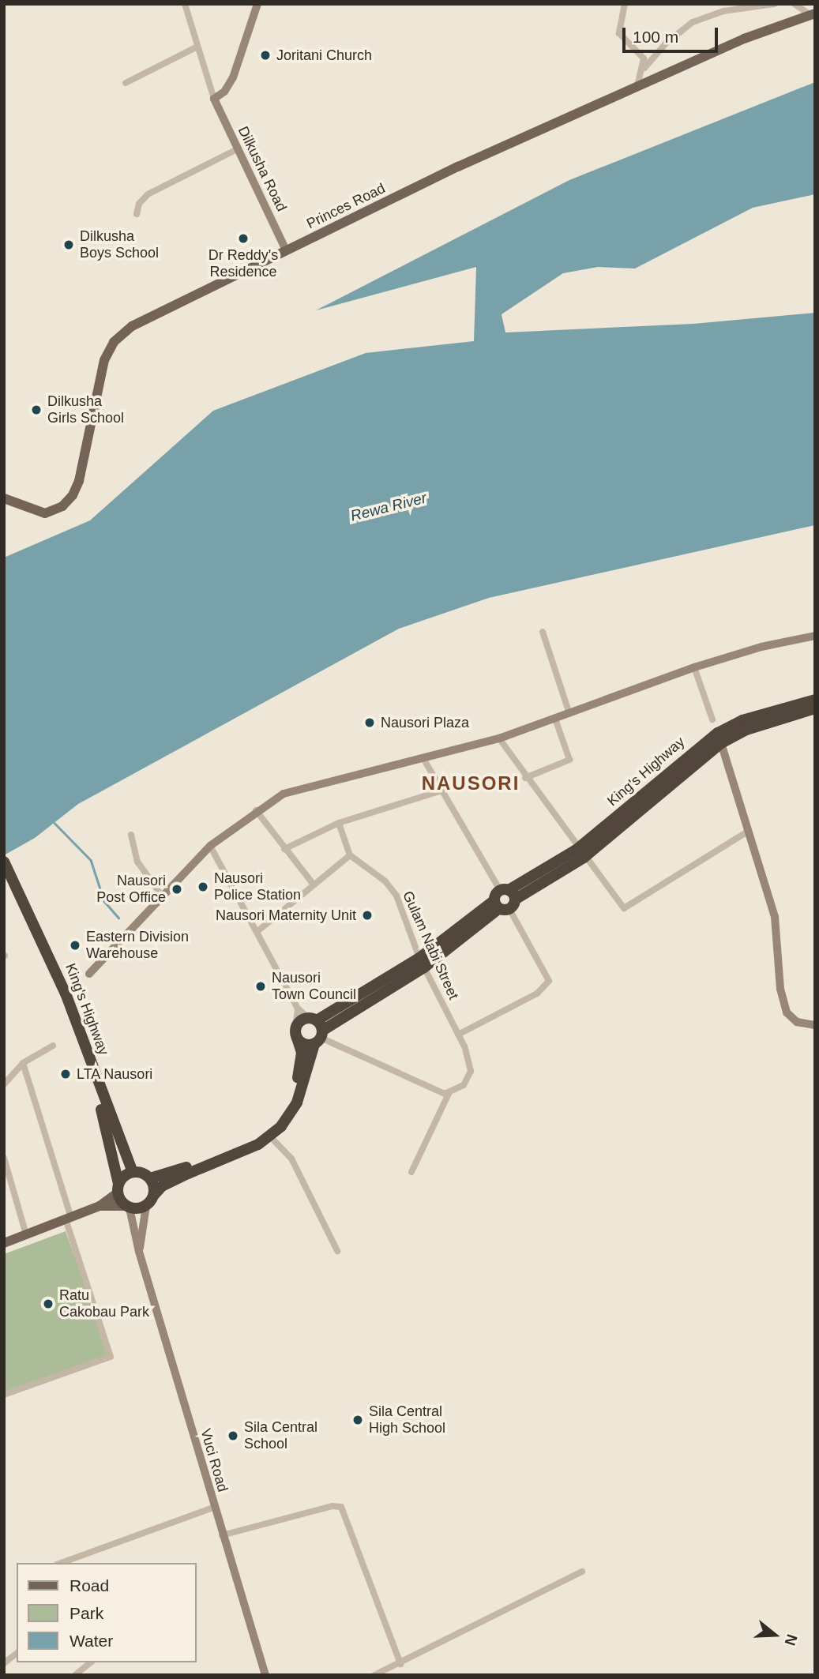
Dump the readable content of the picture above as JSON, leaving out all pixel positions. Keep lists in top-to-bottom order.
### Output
{
  "streets": {
    "highway": ["King's Highway"],
    "main road": ["Princes Road"],
    "street": ["Dilkusha Road", "Gulam Nabi Street", "Vuci Road"]
  },
  "crossings": [
    ["Dilkusha Road", "Princes Road"],
    ["King's Highway", "Gulam Nabi Street"],
    ["King's Highway", "Vuci Road"]
  ],
  "districts": ["NAUSORI"],
  "water": ["Rewa River"],
  "places": [
    "Joritani Church",
    "Dr Reddy's Residence",
    "Dilkusha Boys School",
    "Dilkusha Girls School",
    "Nausori Plaza",
    "Nausori Police Station",
    "Nausori Post Office",
    "Nausori Maternity Unit",
    "Eastern Division Warehouse",
    "Nausori Town Council",
    "LTA Nausori",
    "Ratu Cakobau Park",
    "Sila Central High School",
    "Sila Central School"
  ],
  "legend": ["Road", "Park", "Water"],
  "scale_bar": "100 m",
  "north": "right"
}
